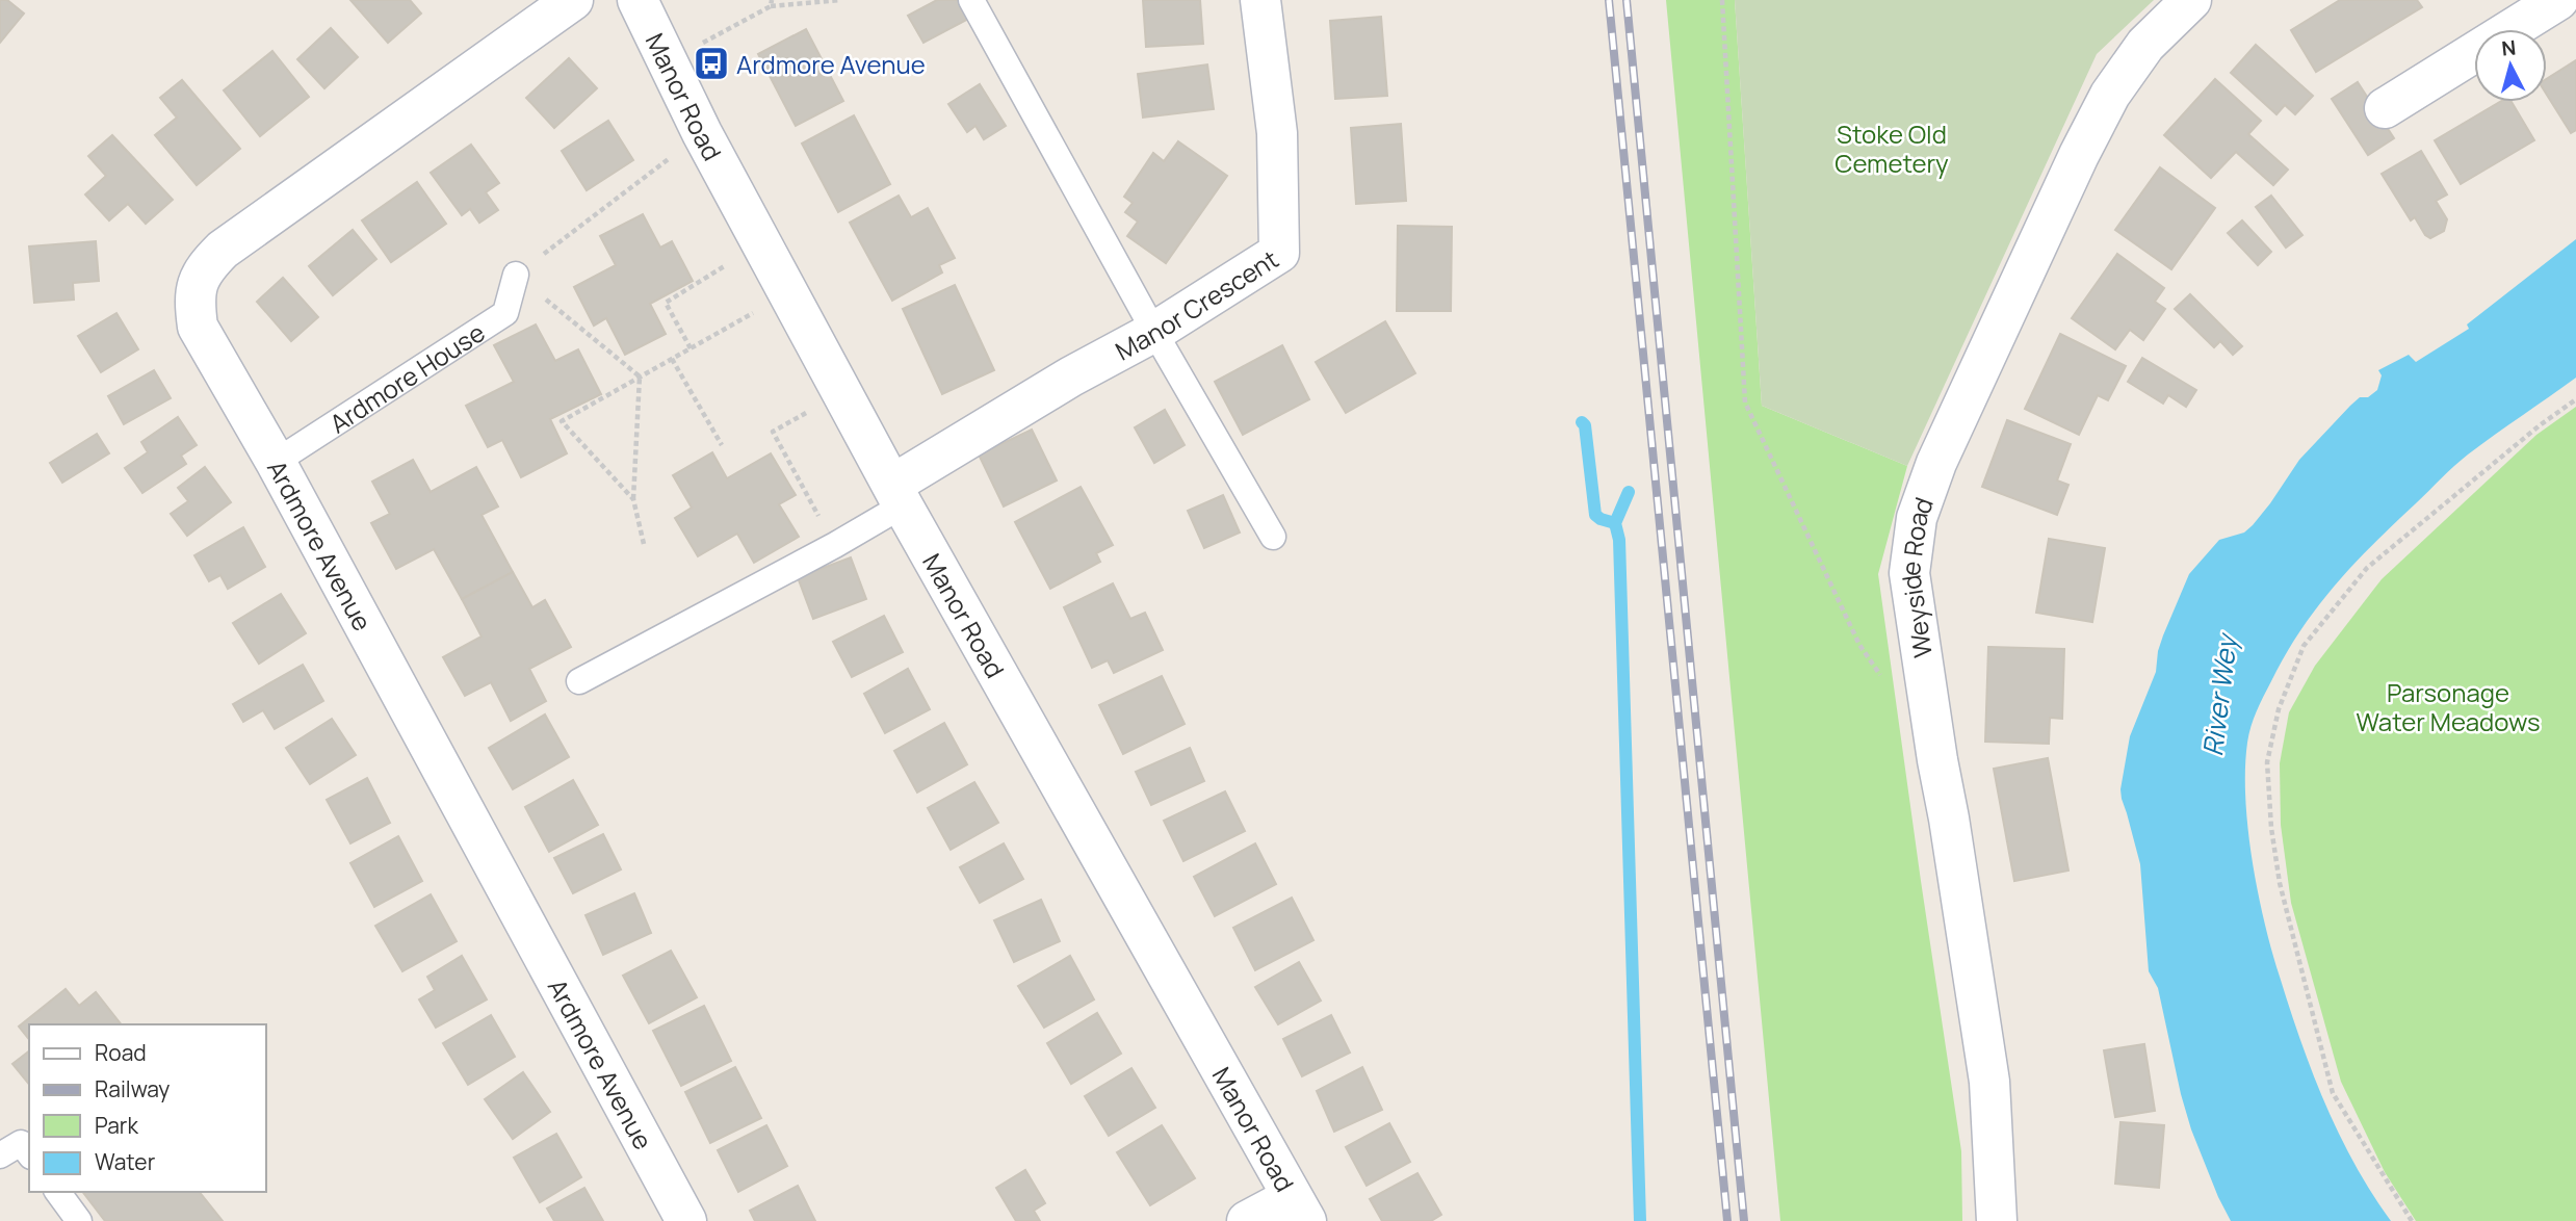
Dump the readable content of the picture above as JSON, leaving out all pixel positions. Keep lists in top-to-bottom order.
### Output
{
  "streets": {
    "street": [
      "Manor Road",
      "Manor Crescent",
      "Ardmore Avenue",
      "Weyside Road"
    ],
    "lane": ["Ardmore House"]
  },
  "crossings": [
    ["Manor Road", "Manor Crescent"],
    ["Ardmore House", "Ardmore Avenue"]
  ],
  "water": ["River Wey"],
  "parks": ["Stoke Old Cemetery", "Parsonage Water Meadows"],
  "places": {
    "bus stop": ["Ardmore Avenue"]
  },
  "legend": [
    "Road",
    "Railway",
    "Park",
    "Water"
  ],
  "north": "top"
}
